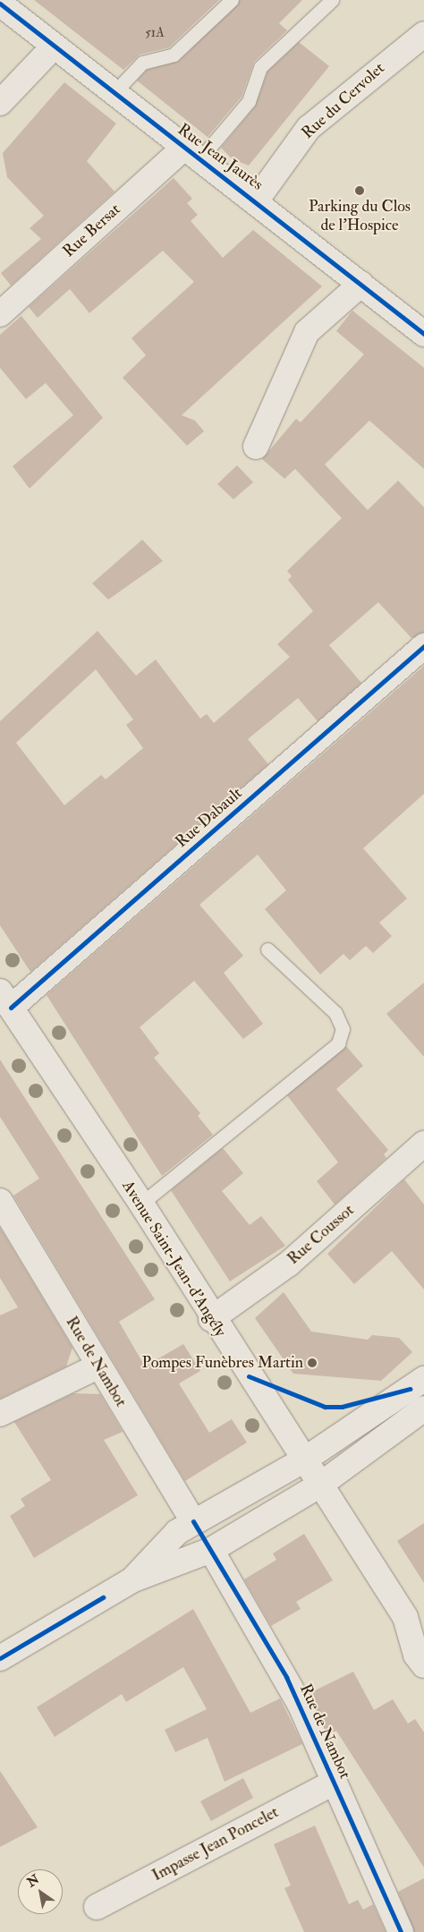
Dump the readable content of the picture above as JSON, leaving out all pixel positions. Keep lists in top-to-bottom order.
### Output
{
  "streets": {
    "street": [
      "Rue du Cervolet",
      "Rue Jean Jaurès",
      "Rue Bersat",
      "Rue Dabault",
      "Rue Coussot",
      "Avenue Saint-Jean-d'Angély",
      "Rue de Nambot",
      "Impasse Jean Poncelet"
    ]
  },
  "crossings": [
    ["Rue du Cervolet", "Rue Jean Jaurès"],
    ["Rue Jean Jaurès", "Rue Bersat"],
    ["Rue Dabault", "Avenue Saint-Jean-d'Angély"],
    ["Rue Coussot", "Avenue Saint-Jean-d'Angély"],
    ["Rue de Nambot", "Impasse Jean Poncelet"]
  ],
  "places": ["Parking du Clos de l'Hospice", "Pompes Funèbres Martin"],
  "house_numbers": ["51A"],
  "north": "top left"
}
